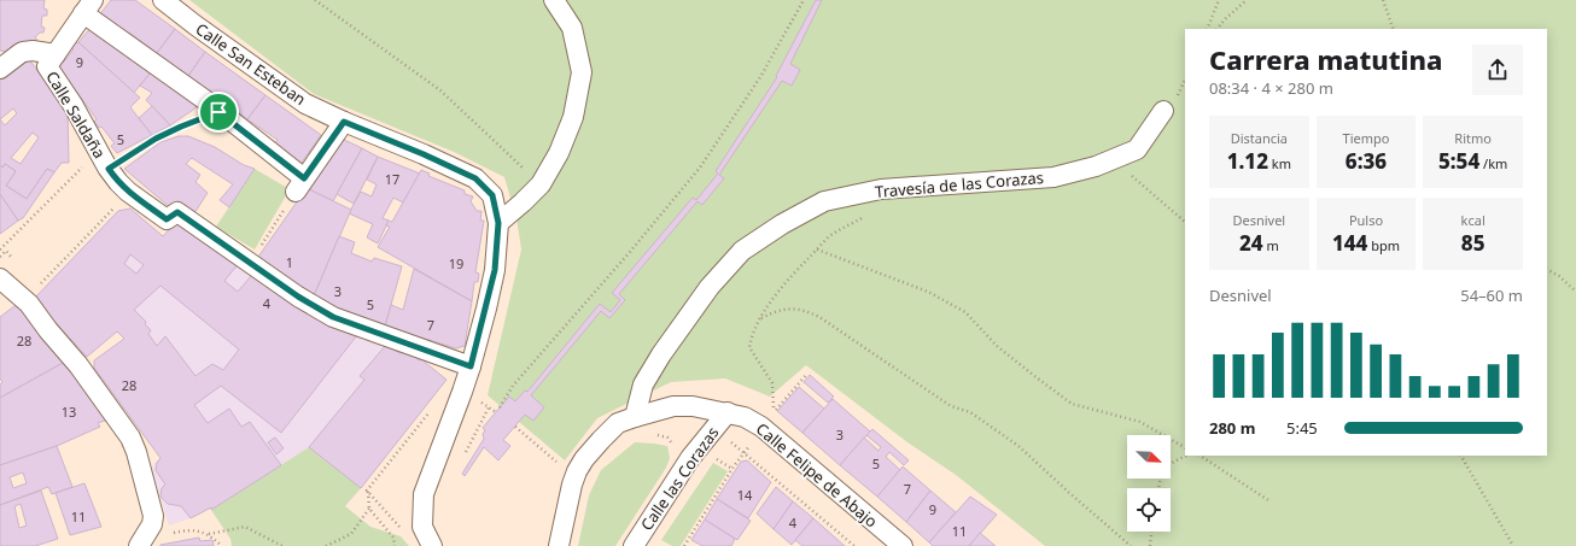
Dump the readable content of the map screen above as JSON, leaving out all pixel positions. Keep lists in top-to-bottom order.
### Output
{
  "streets": {
    "street": [
      "Calle San Esteban",
      "Calle Saldaña",
      "Travesía de las Corazas",
      "Calle Felipe de Abajo",
      "Calle las Corazas"
    ]
  },
  "crossings": [
    ["Calle Felipe de Abajo", "Calle las Corazas"]
  ],
  "house_numbers": [
    "9",
    "5",
    "17",
    "1",
    "19",
    "3",
    "4",
    "5",
    "7",
    "28",
    "28",
    "13",
    "3",
    "5",
    "7",
    "14",
    "9",
    "11",
    "4",
    "11"
  ],
  "north": "bottom right",
  "page": {
    "heading": ["Carrera matutina", "08:34 · 4 × 280 m"],
    "stats": [
      ["Distancia", "1.12 km"],
      ["Tiempo", "6:36"],
      ["Ritmo", "5:54 /km"],
      ["Desnivel", "24 m"],
      ["Pulso", "144 bpm"],
      ["kcal", "85"]
    ],
    "chart": ["Desnivel", "54–60 m"],
    "list": [
      {
        "name": "280 m",
        "note": "5:45"
      }
    ]
  }
}
